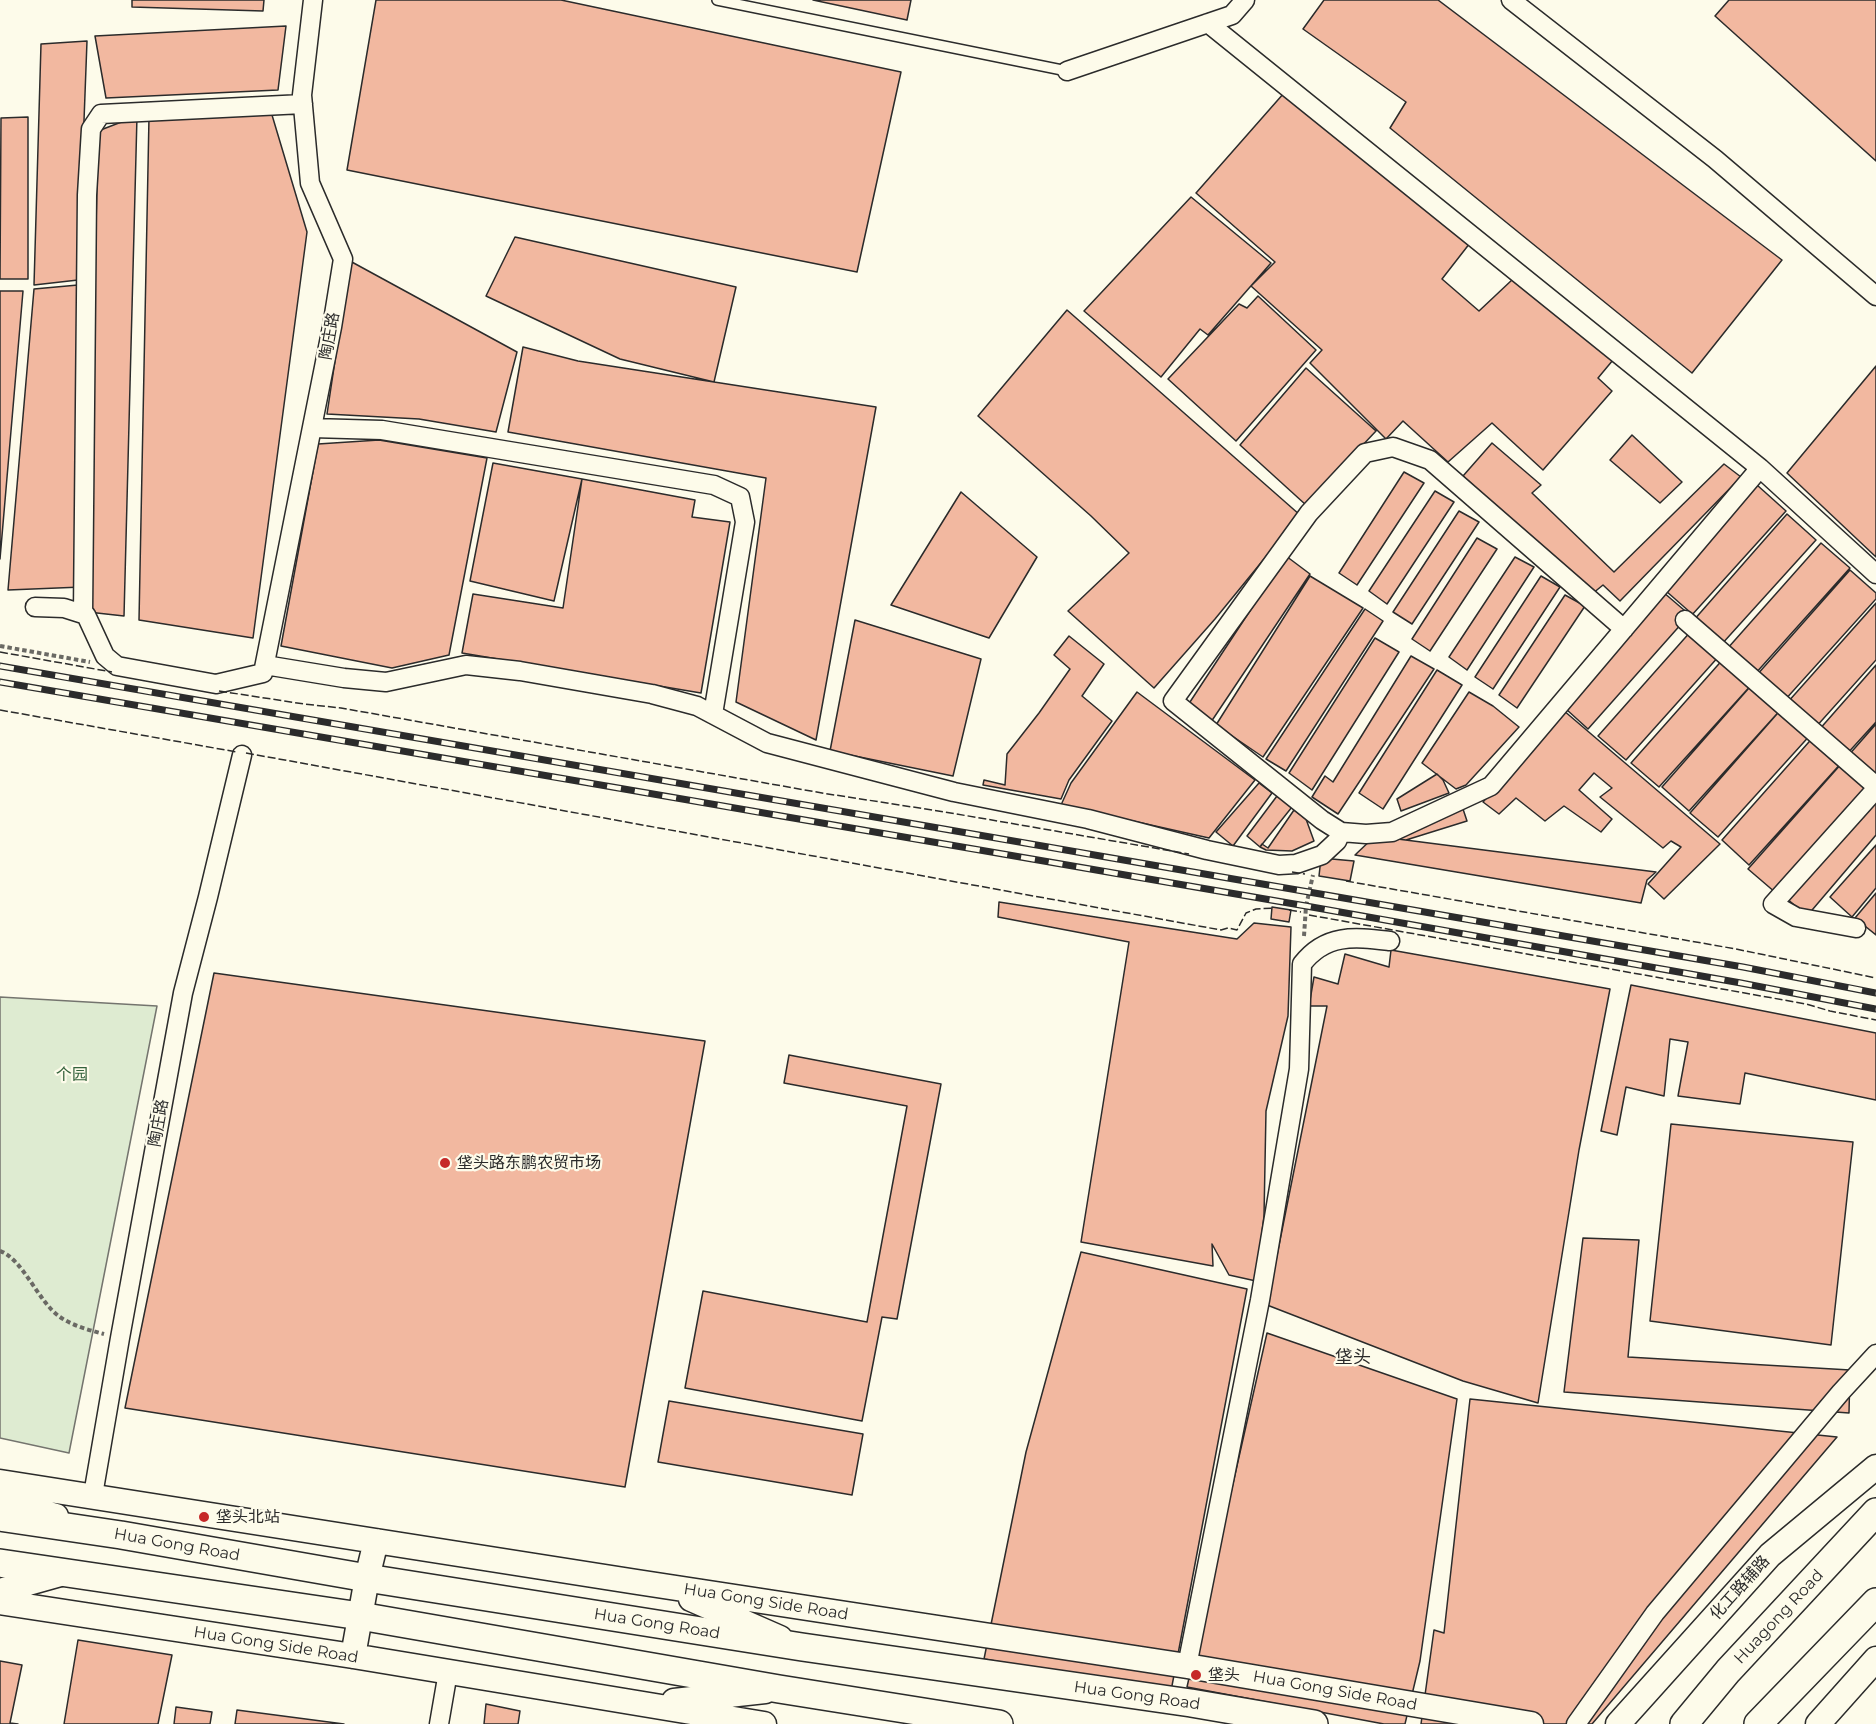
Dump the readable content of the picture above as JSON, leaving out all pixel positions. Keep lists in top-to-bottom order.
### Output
{
  "streets": {
    "main road": ["Hua Gong Road", "Huagong Road"],
    "street": ["陶庄路", "化工路辅路", "Hua Gong Side Road"]
  },
  "crossings": [
    ["陶庄路", "Hua Gong Side Road"]
  ],
  "districts": ["垡头"],
  "parks": ["个园"],
  "places": ["垡头路东鹏农贸市场", "垡头北站", "垡头"]
}
